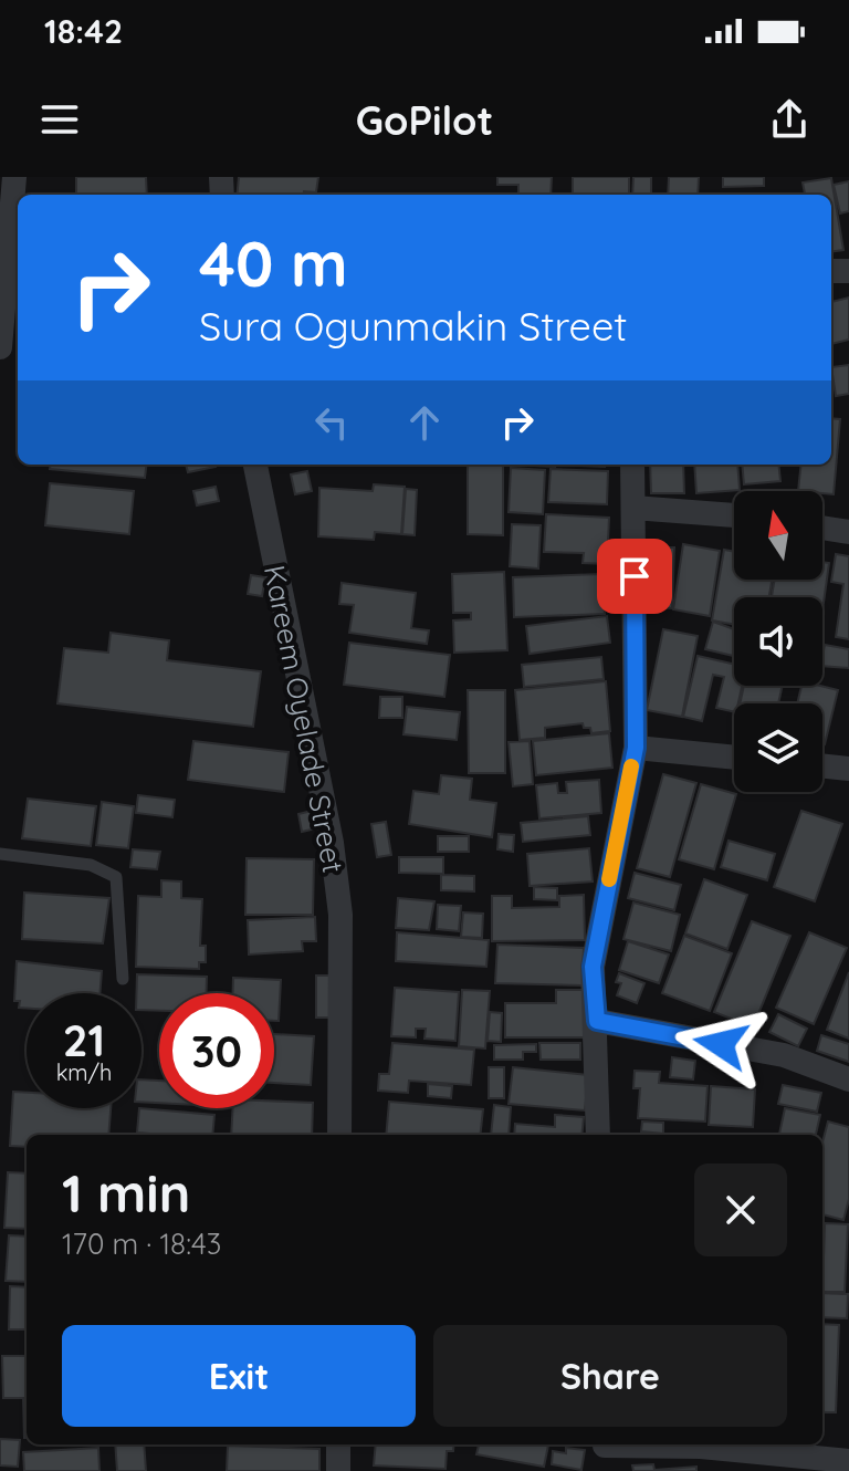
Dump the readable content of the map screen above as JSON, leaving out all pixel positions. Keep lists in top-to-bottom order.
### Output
{
  "streets": {
    "street": ["Kareem Oyelade Street"]
  },
  "north": "top",
  "page": {
    "status": "18:42",
    "header": "GoPilot",
    "turn": ["40 m", "Sura Ogunmakin Street"],
    "speed": "21 km/h",
    "limit": "30",
    "heading": ["1 min", "170 m · 18:43"],
    "buttons": ["Exit", "Share"]
  }
}
